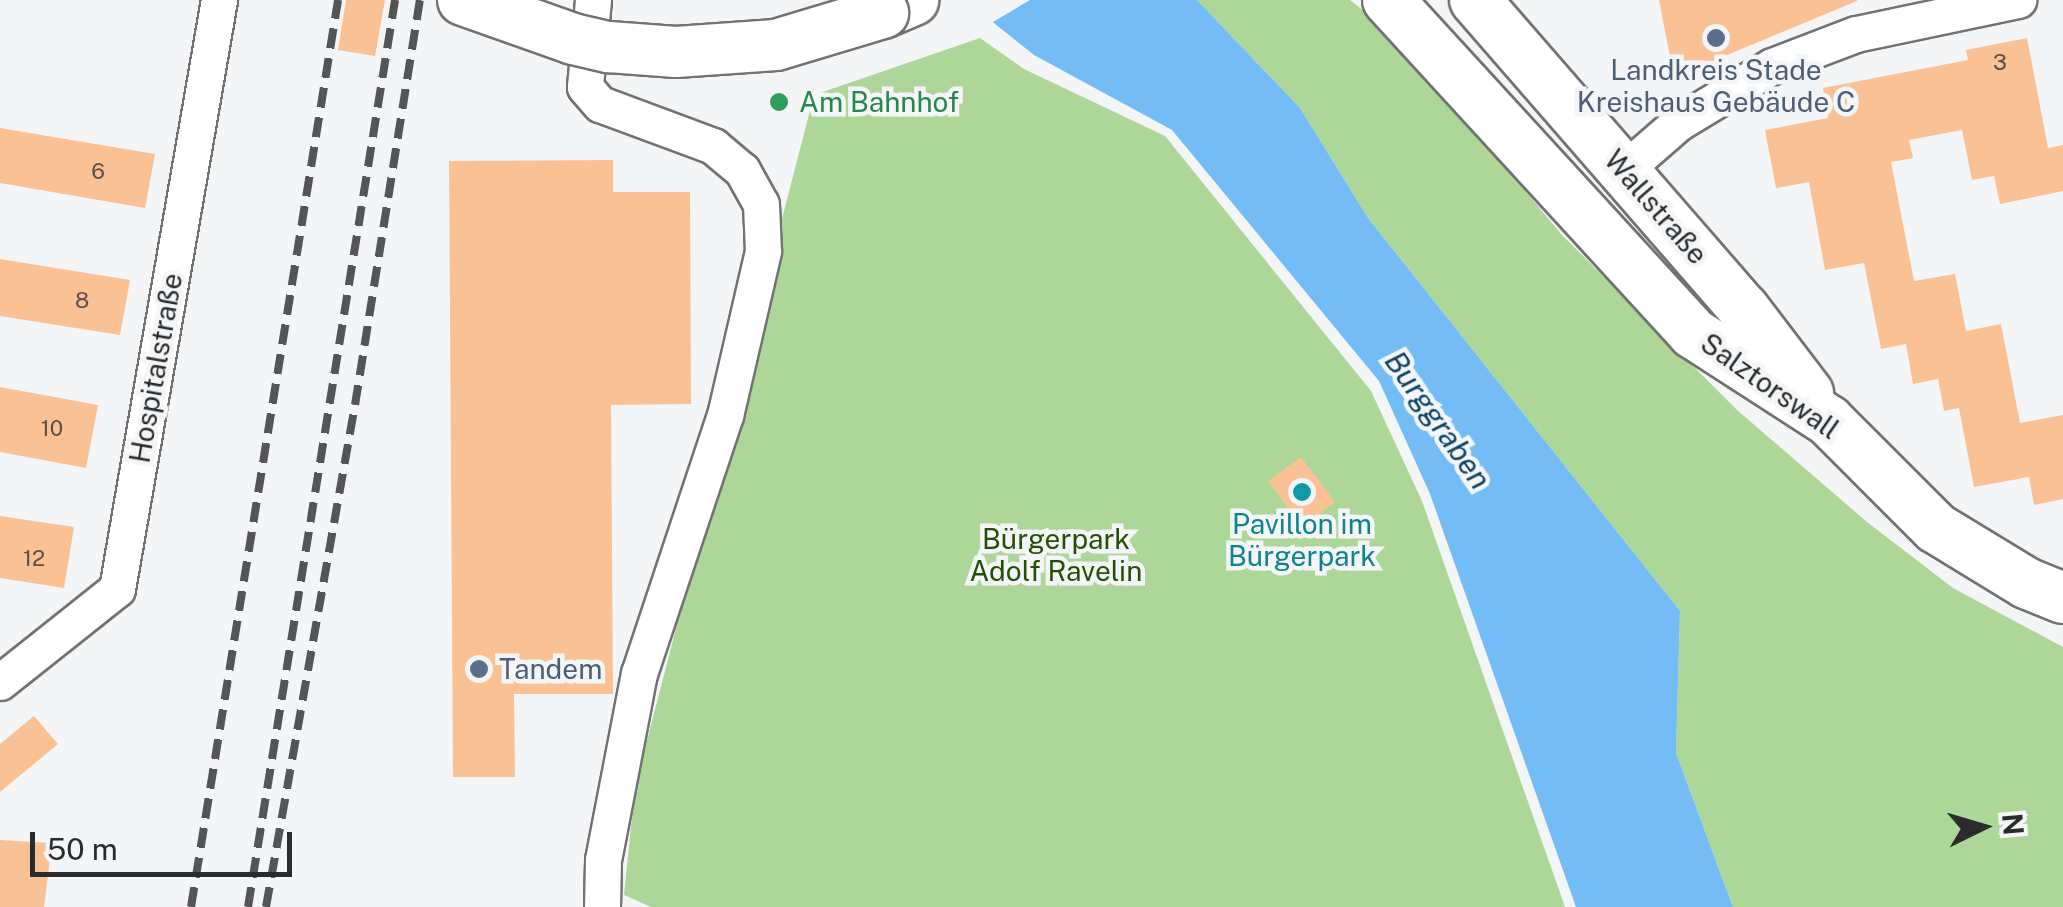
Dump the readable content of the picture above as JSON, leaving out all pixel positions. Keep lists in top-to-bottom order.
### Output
{
  "streets": {
    "main road": ["Wallstraße", "Salztorswall"],
    "street": ["Hospitalstraße"]
  },
  "crossings": [
    ["Wallstraße", "Salztorswall"]
  ],
  "water": ["Burggraben"],
  "parks": ["Bürgerpark Adolf Ravelin"],
  "places": [
    "Landkreis Stade Kreishaus Gebäude C",
    "Am Bahnhof",
    "Pavillon im Bürgerpark",
    "Tandem"
  ],
  "house_numbers": [
    "3",
    "6",
    "8",
    "10",
    "12"
  ],
  "scale_bar": "50 m",
  "north": "right"
}
